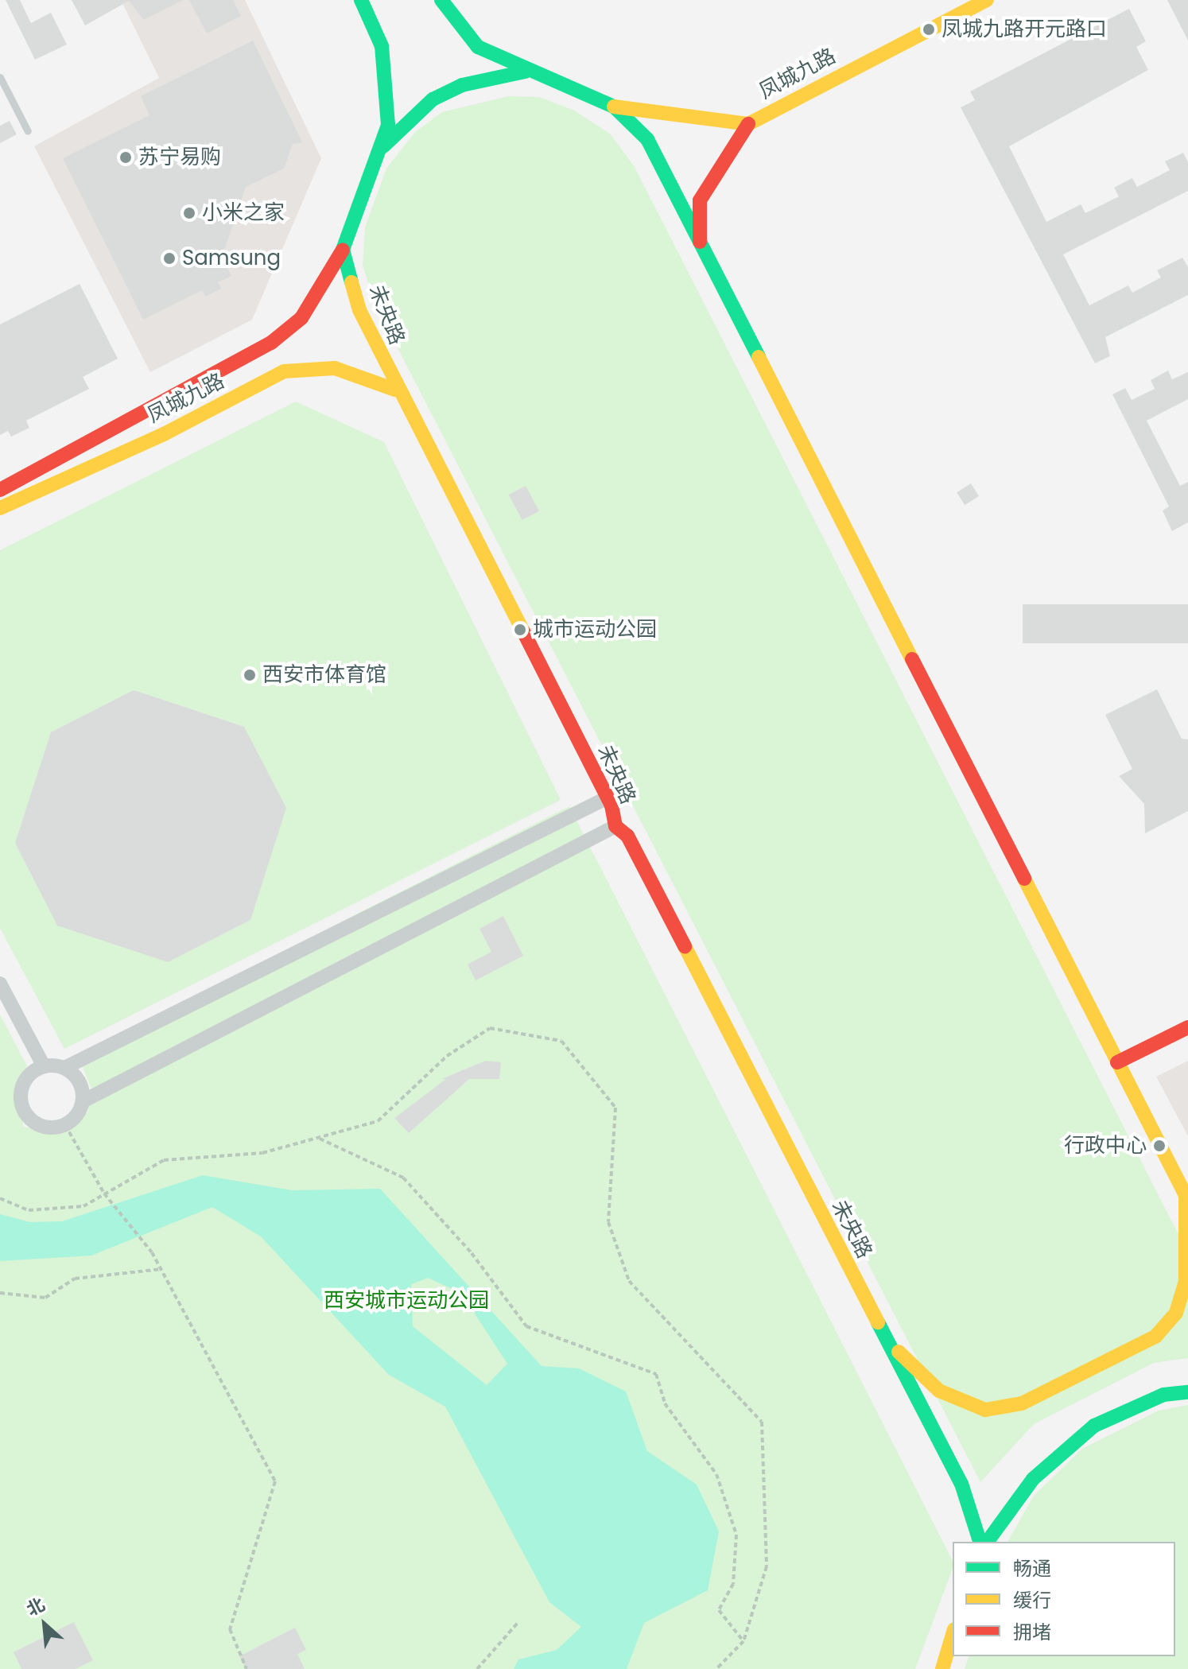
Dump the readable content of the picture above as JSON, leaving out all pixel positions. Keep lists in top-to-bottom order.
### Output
{
  "streets": {
    "main road": ["凤城九路", "未央路"]
  },
  "crossings": [
    ["凤城九路", "未央路"]
  ],
  "parks": ["西安城市运动公园"],
  "places": [
    "凤城九路开元路口",
    "苏宁易购",
    "小米之家",
    "Samsung",
    "城市运动公园",
    "西安市体育馆",
    "行政中心"
  ],
  "legend": ["畅通", "缓行", "拥堵"],
  "north": "top left"
}
